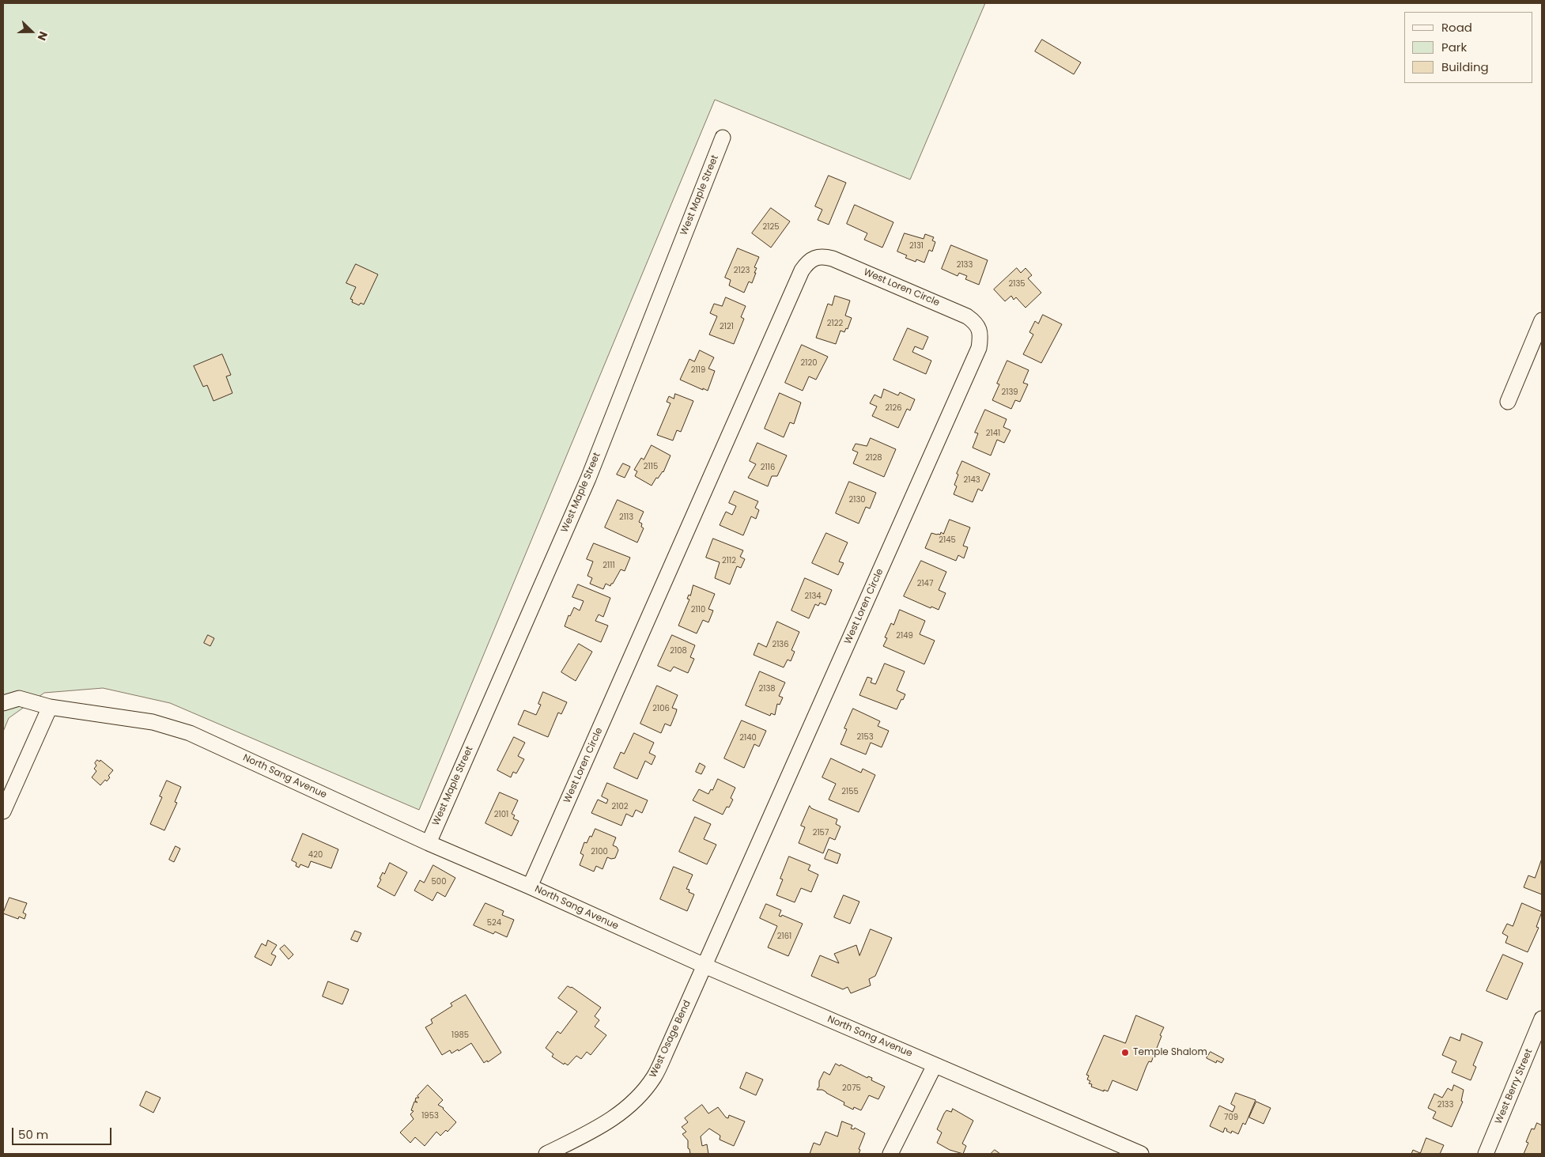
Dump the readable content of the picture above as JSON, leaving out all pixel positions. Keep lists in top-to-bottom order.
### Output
{
  "streets": {
    "street": [
      "West Maple Street",
      "West Loren Circle",
      "North Sang Avenue",
      "West Osage Bend",
      "West Berry Street"
    ]
  },
  "crossings": [
    ["West Maple Street", "North Sang Avenue"],
    ["West Loren Circle", "North Sang Avenue"],
    ["West Loren Circle", "West Osage Bend"],
    ["North Sang Avenue", "West Osage Bend"]
  ],
  "places": ["Temple Shalom"],
  "house_numbers": [
    "2125",
    "2131",
    "2133",
    "2123",
    "2135",
    "2122",
    "2121",
    "2120",
    "2119",
    "2139",
    "2126",
    "2141",
    "2128",
    "2115",
    "2116",
    "2143",
    "2130",
    "2113",
    "2145",
    "2112",
    "2111",
    "2147",
    "2134",
    "2110",
    "2149",
    "2136",
    "2108",
    "2138",
    "2106",
    "2153",
    "2140",
    "2155",
    "2102",
    "2101",
    "2157",
    "2100",
    "420",
    "500",
    "524",
    "2161",
    "1985",
    "2075",
    "2133",
    "1953",
    "709"
  ],
  "legend": ["Road", "Park", "Building"],
  "scale_bar": "50 m",
  "north": "right"
}
